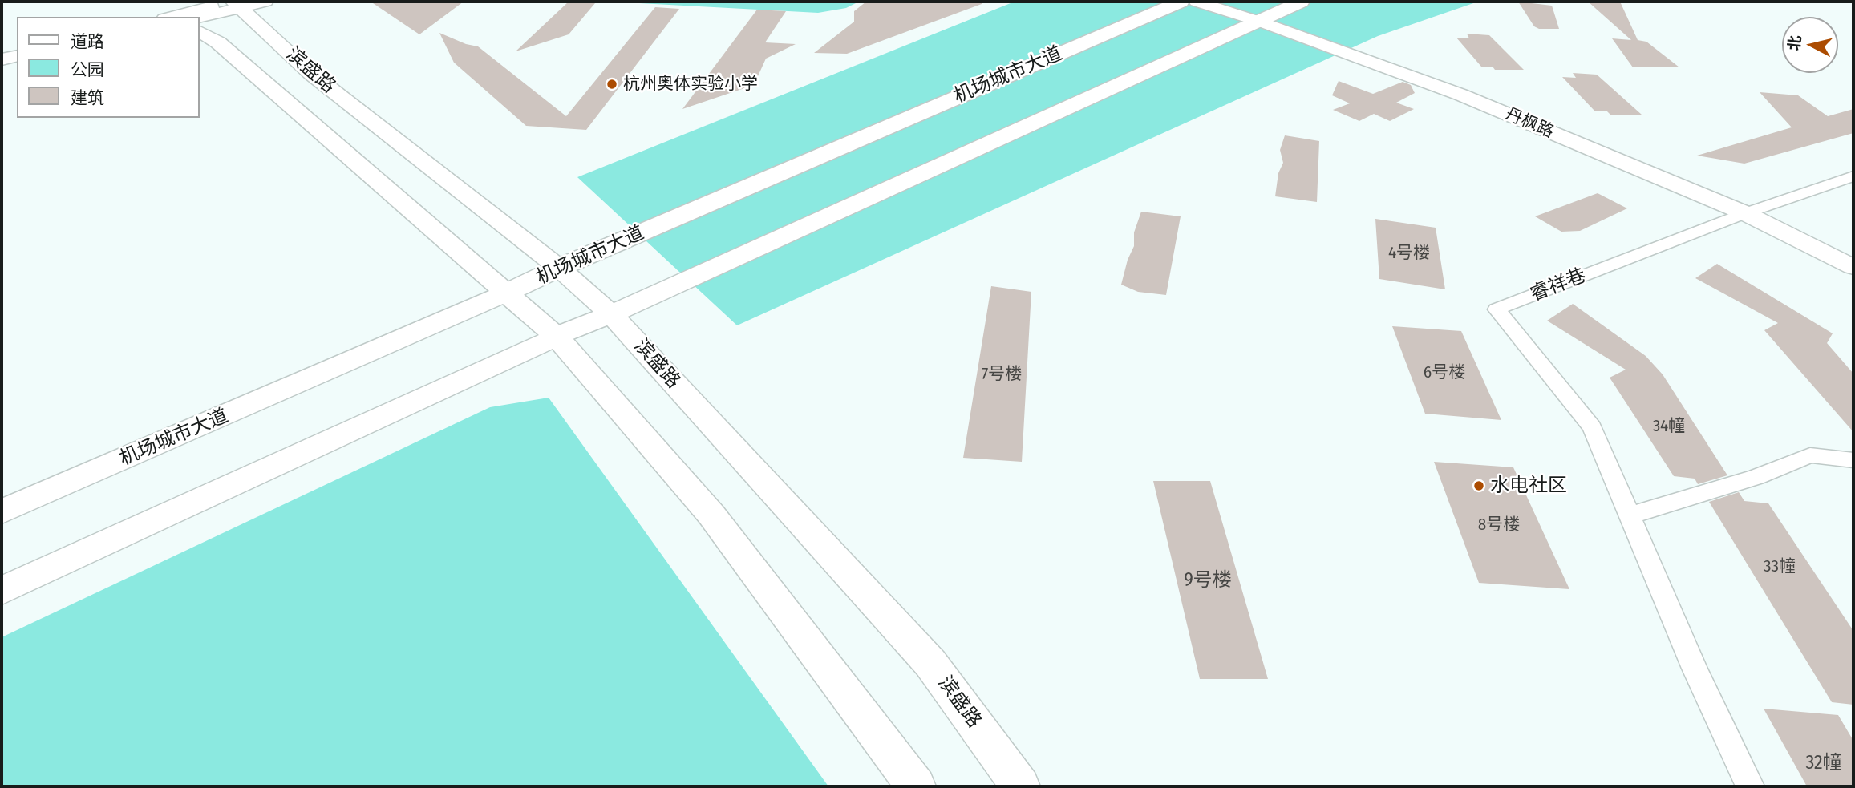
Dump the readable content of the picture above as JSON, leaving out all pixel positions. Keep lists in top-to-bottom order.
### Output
{
  "streets": {
    "main road": ["滨盛路", "机场城市大道", "丹枫路"],
    "street": ["睿祥巷"]
  },
  "crossings": [
    ["滨盛路", "机场城市大道"],
    ["丹枫路", "睿祥巷"]
  ],
  "places": ["杭州奥体实验小学", "水电社区"],
  "house_numbers": [
    "4号楼",
    "6号楼",
    "7号楼",
    "34幢",
    "8号楼",
    "33幢",
    "9号楼",
    "32幢"
  ],
  "legend": ["道路", "公园", "建筑"],
  "north": "left"
}
